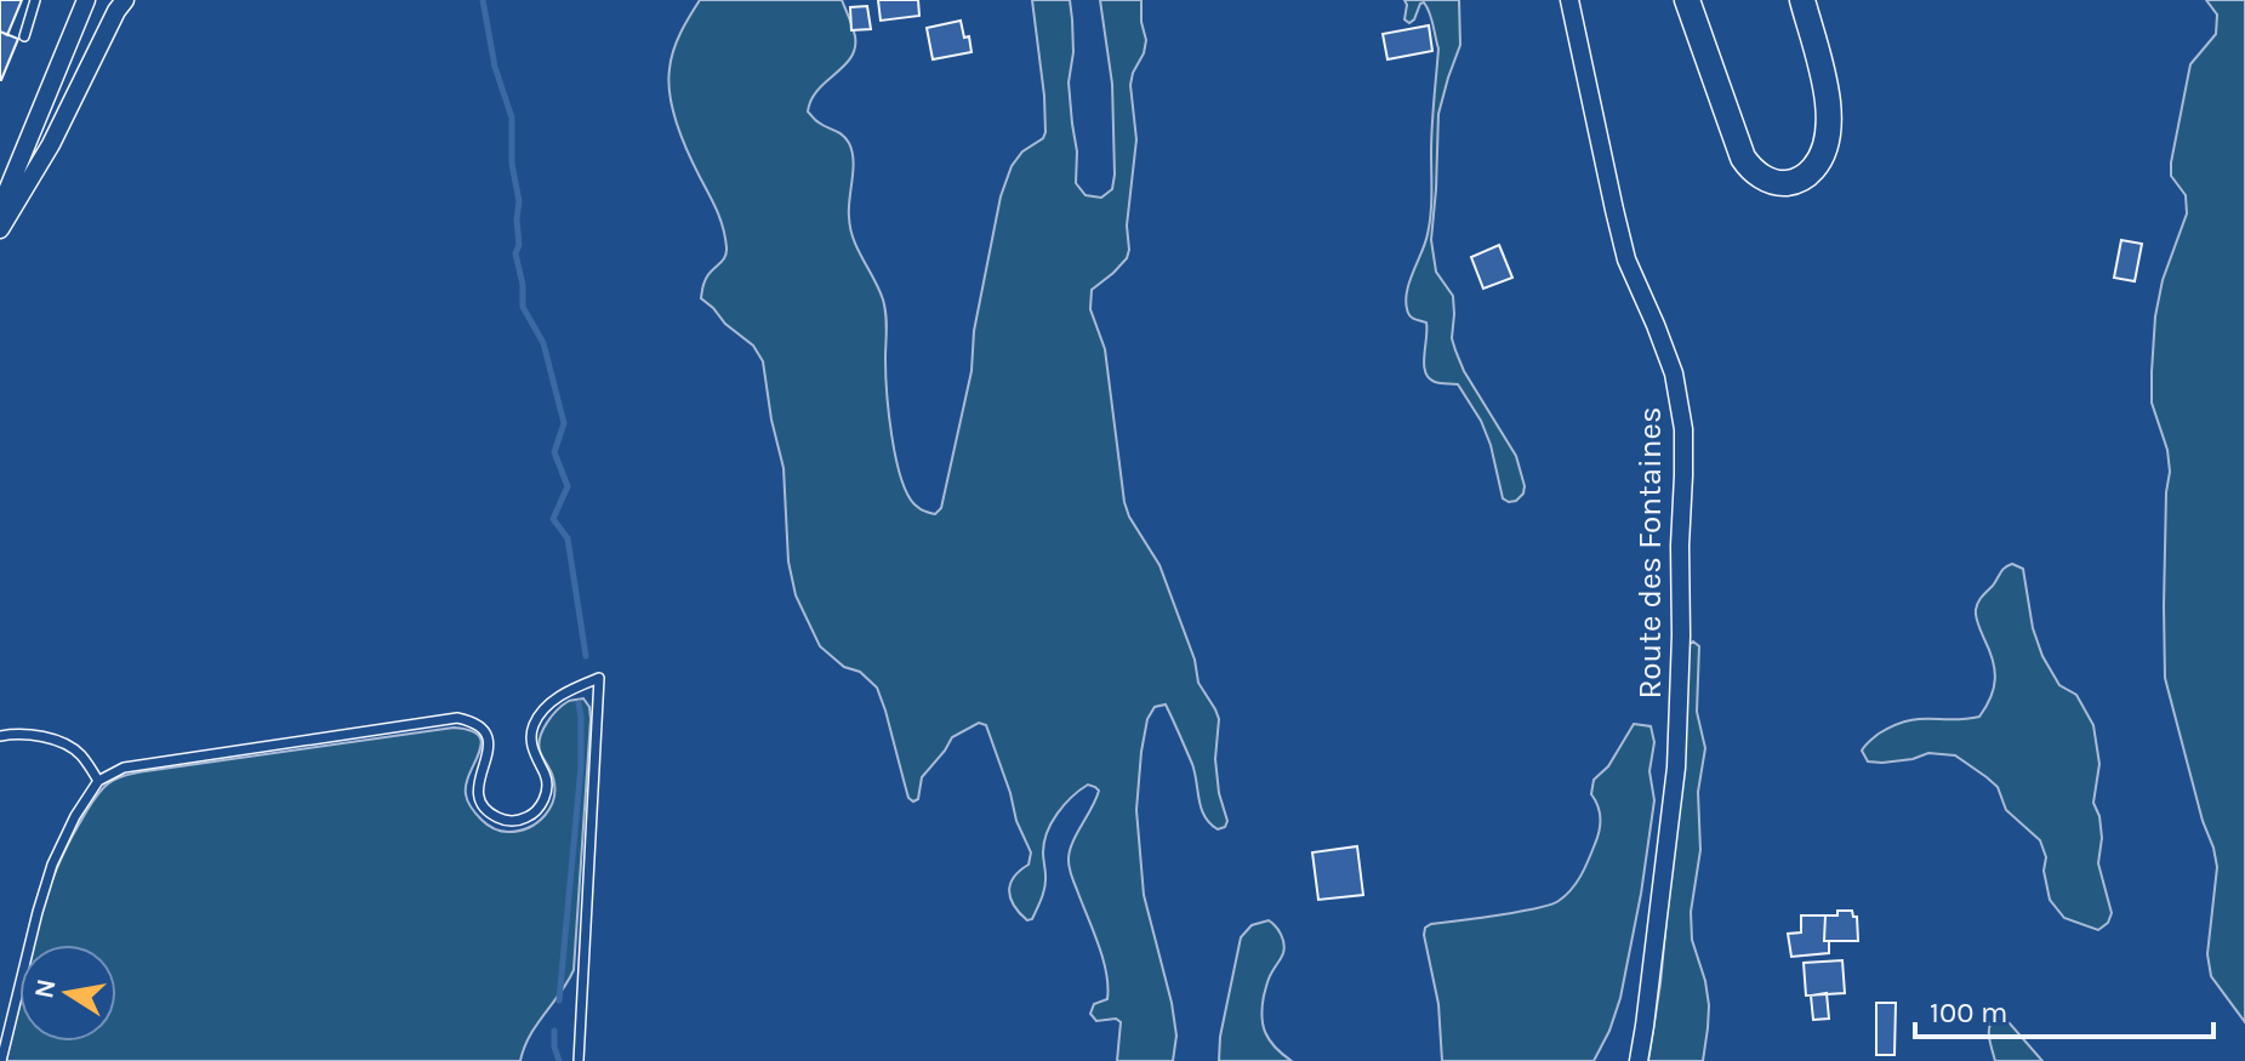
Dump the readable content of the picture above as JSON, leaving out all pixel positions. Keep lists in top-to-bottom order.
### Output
{
  "streets": {
    "street": ["Route des Fontaines"]
  },
  "scale_bar": "100 m",
  "north": "left"
}
